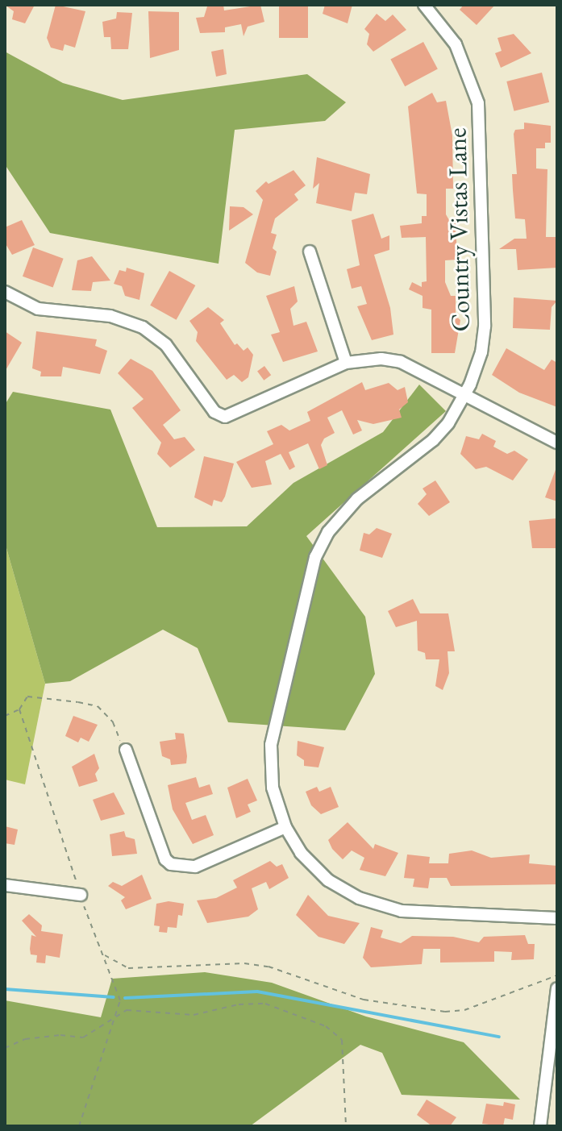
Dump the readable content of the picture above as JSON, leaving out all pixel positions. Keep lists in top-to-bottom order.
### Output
{
  "streets": {
    "street": ["Country Vistas Lane"]
  }
}
